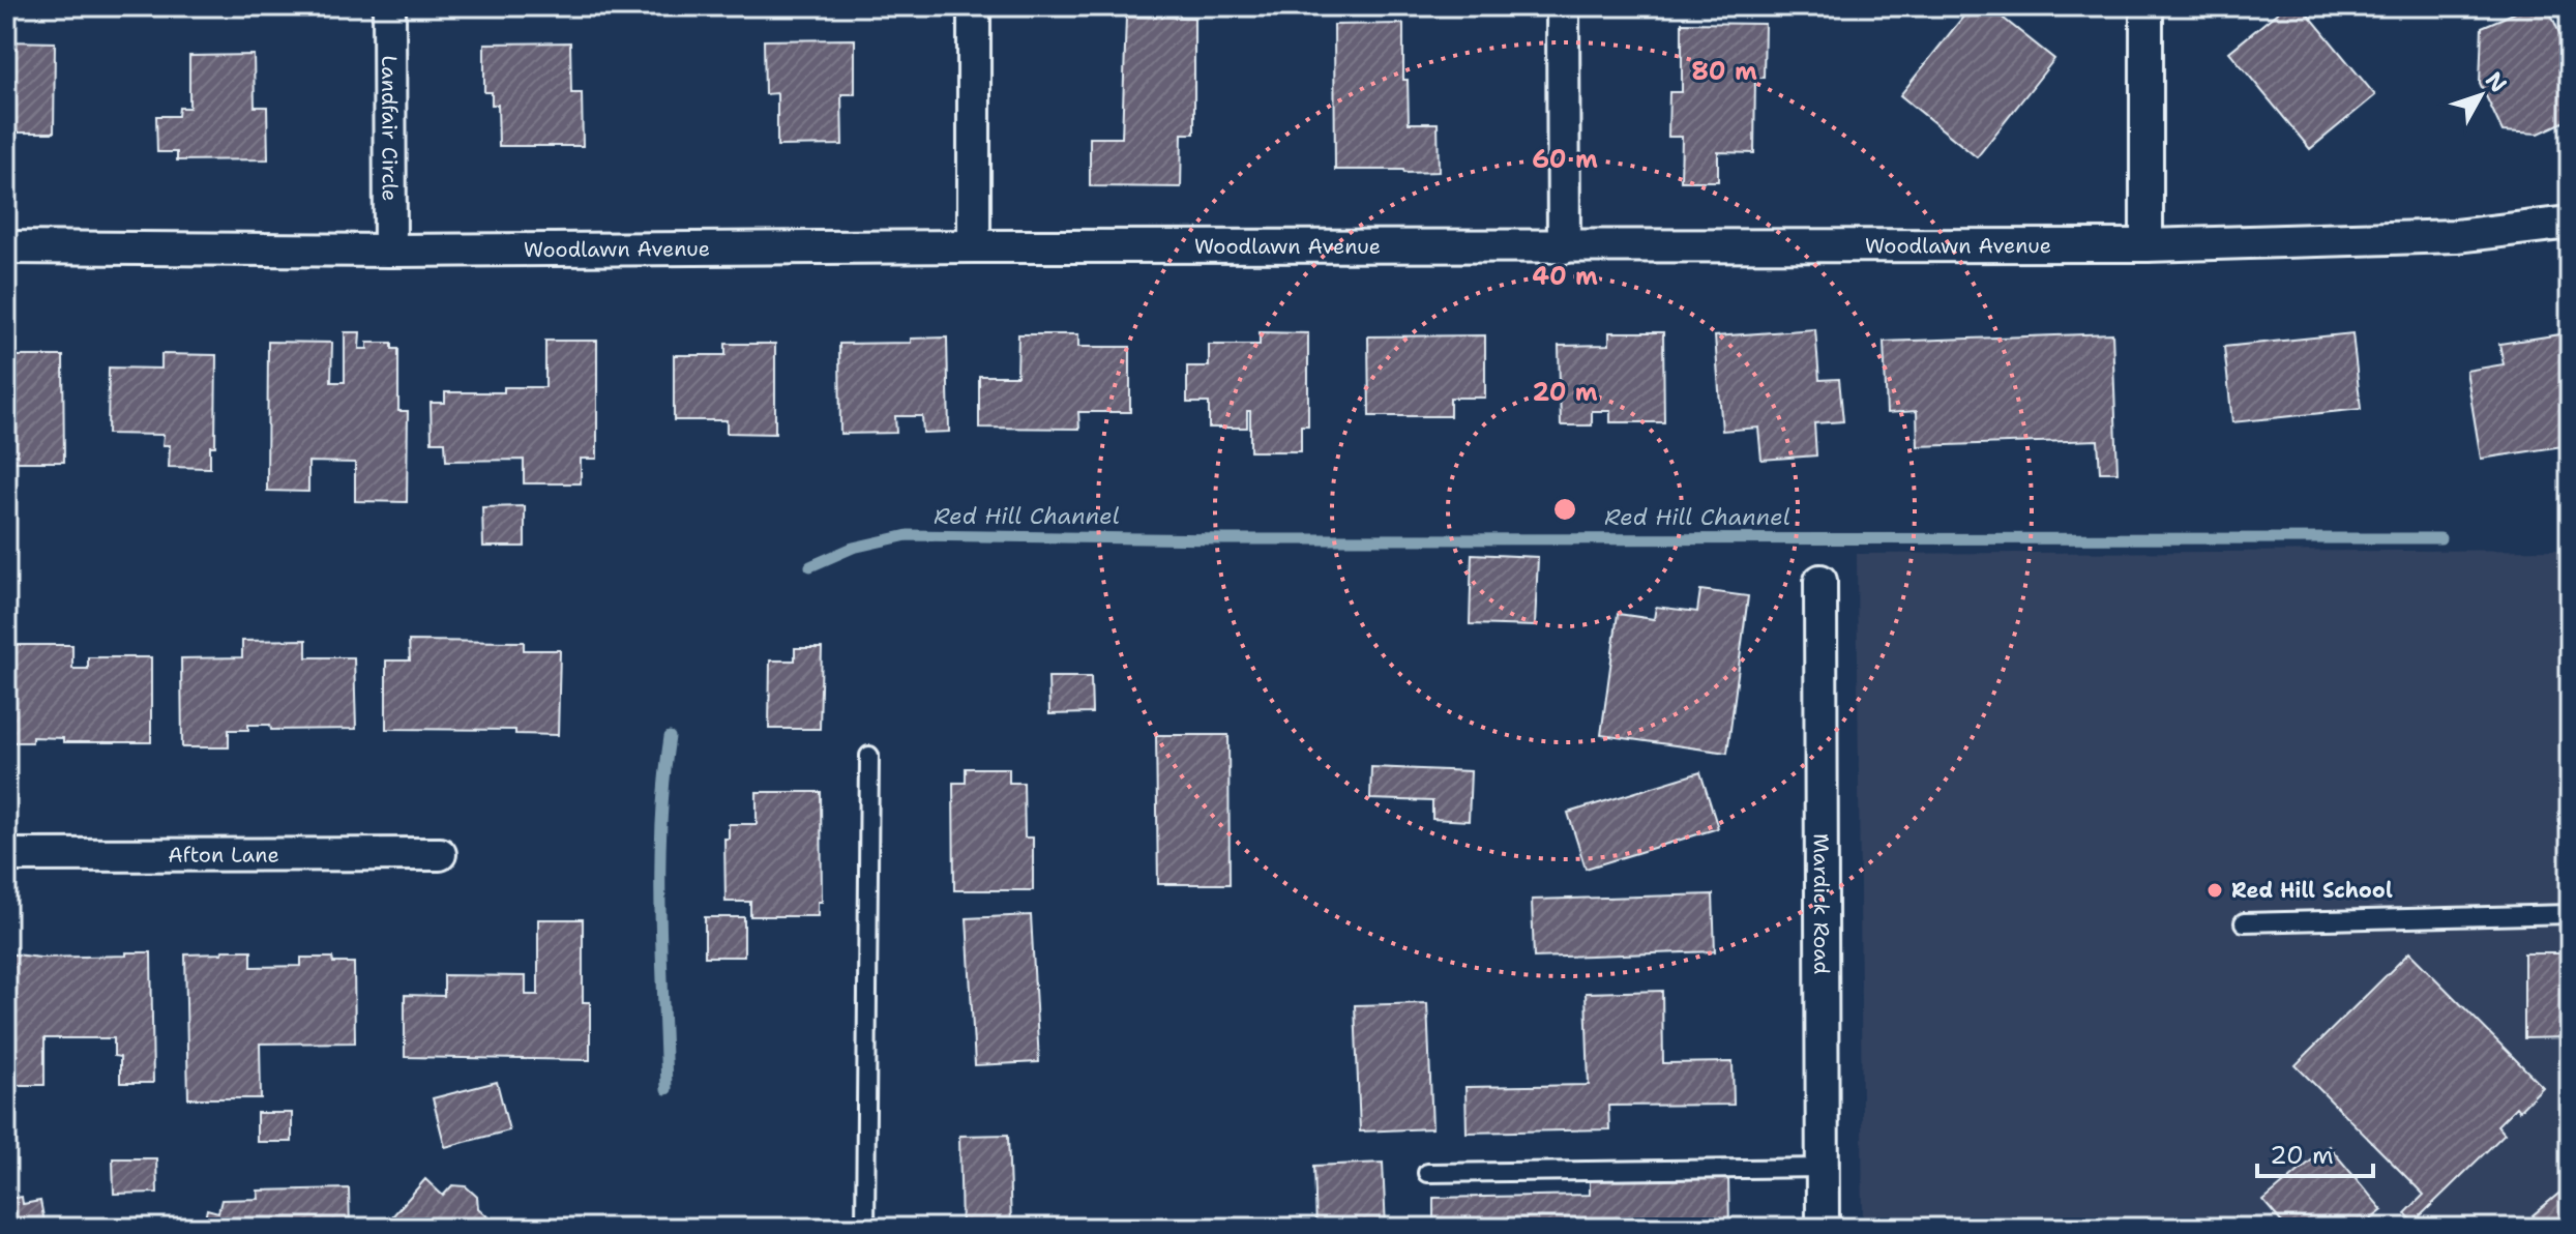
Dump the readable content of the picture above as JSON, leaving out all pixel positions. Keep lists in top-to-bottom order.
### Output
{
  "streets": {
    "street": [
      "Landfair Circle",
      "Woodlawn Avenue",
      "Afton Lane",
      "Mardick Road"
    ]
  },
  "crossings": [
    ["Landfair Circle", "Woodlawn Avenue"]
  ],
  "water": ["Red Hill Channel"],
  "places": ["Red Hill School"],
  "scale_bar": "20 m",
  "north": "top right",
  "rings": [
    "80 m",
    "60 m",
    "40 m",
    "20 m"
  ]
}
